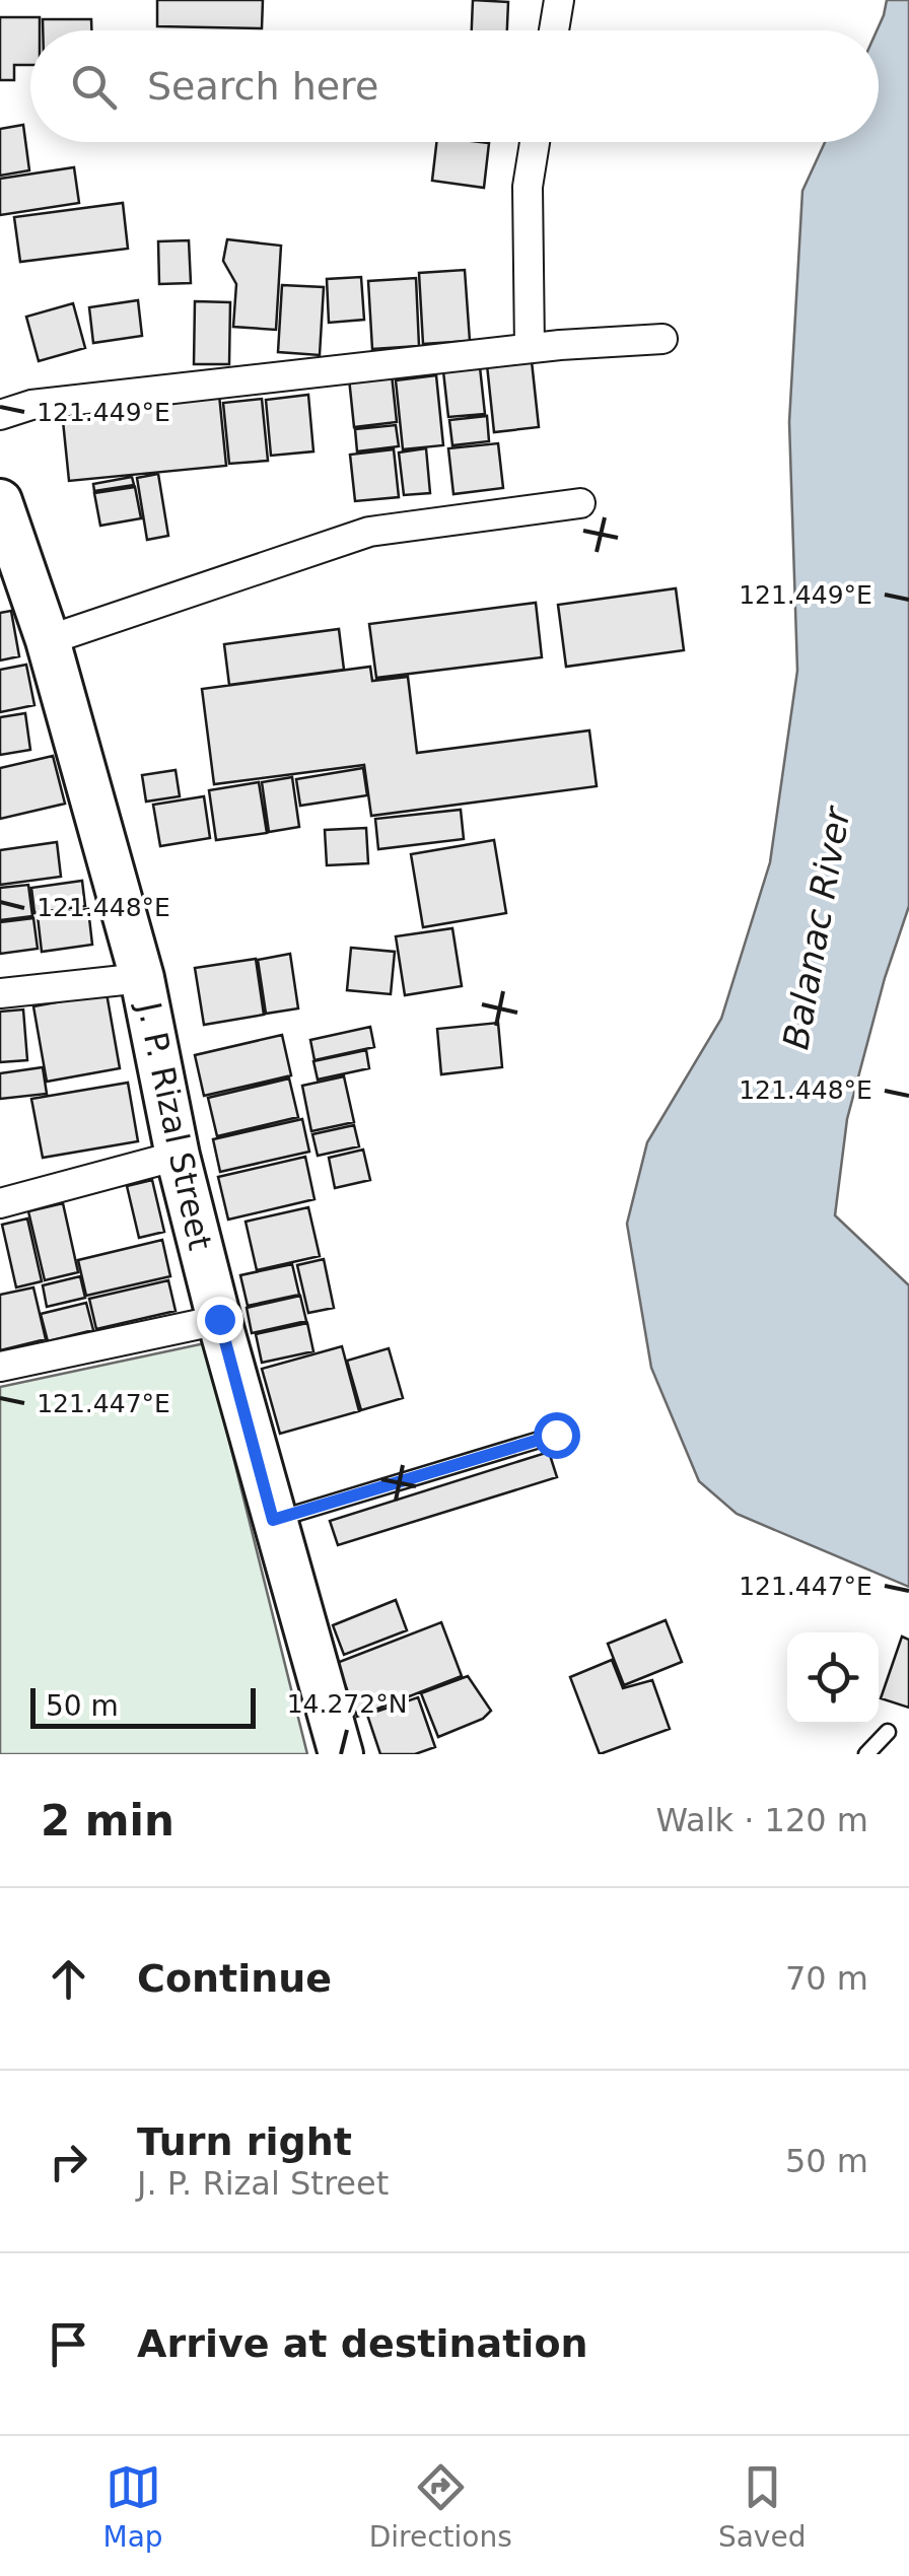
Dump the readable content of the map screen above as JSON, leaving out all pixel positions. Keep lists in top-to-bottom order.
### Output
{
  "streets": {
    "main road": ["J. P. Rizal Street"]
  },
  "water": ["Balanac River"],
  "scale_bar": "50 m",
  "page": {
    "search": "Search here",
    "scale": "50 m",
    "heading": ["2 min", "Walk · 120 m"],
    "list": [
      ["Continue", "70 m"],
      ["Turn right", "J. P. Rizal Street", "50 m"],
      "Arrive at destination"
    ],
    "nav": ["Map", "Directions", "Saved"]
  },
  "coordinates": [
    "121.449°E",
    "121.448°E",
    "121.447°E",
    "14.272°N"
  ]
}
